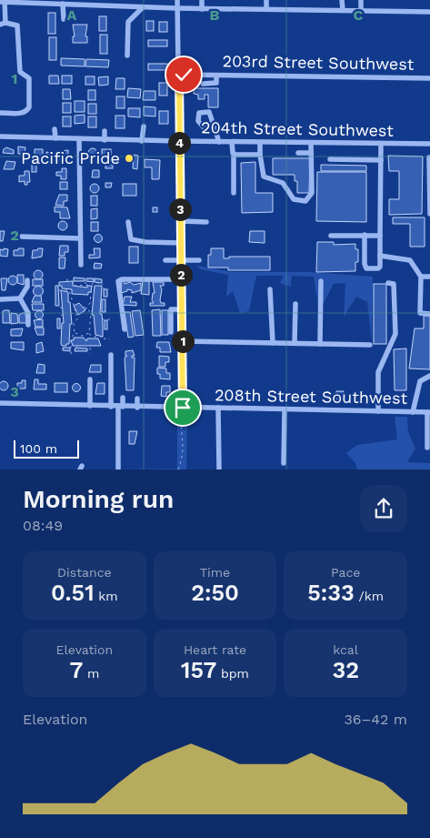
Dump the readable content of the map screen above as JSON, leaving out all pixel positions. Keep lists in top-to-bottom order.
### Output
{
  "streets": {
    "street": ["203rd Street Southwest", "204th Street Southwest", "208th Street Southwest"]
  },
  "places": ["Pacific Pride"],
  "scale_bar": "100 m",
  "page": {
    "pins": [
      "4",
      "3",
      "2",
      "1"
    ],
    "scale": "100 m",
    "heading": ["Morning run", "08:49"],
    "stats": [
      ["Distance", "0.51 km"],
      ["Time", "2:50"],
      ["Pace", "5:33 /km"],
      ["Elevation", "7 m"],
      ["Heart rate", "157 bpm"],
      ["kcal", "32"]
    ],
    "chart": ["Elevation", "36–42 m"]
  },
  "grid": {
    "columns": ["A", "B", "C"],
    "rows": ["1", "2", "3"]
  }
}
